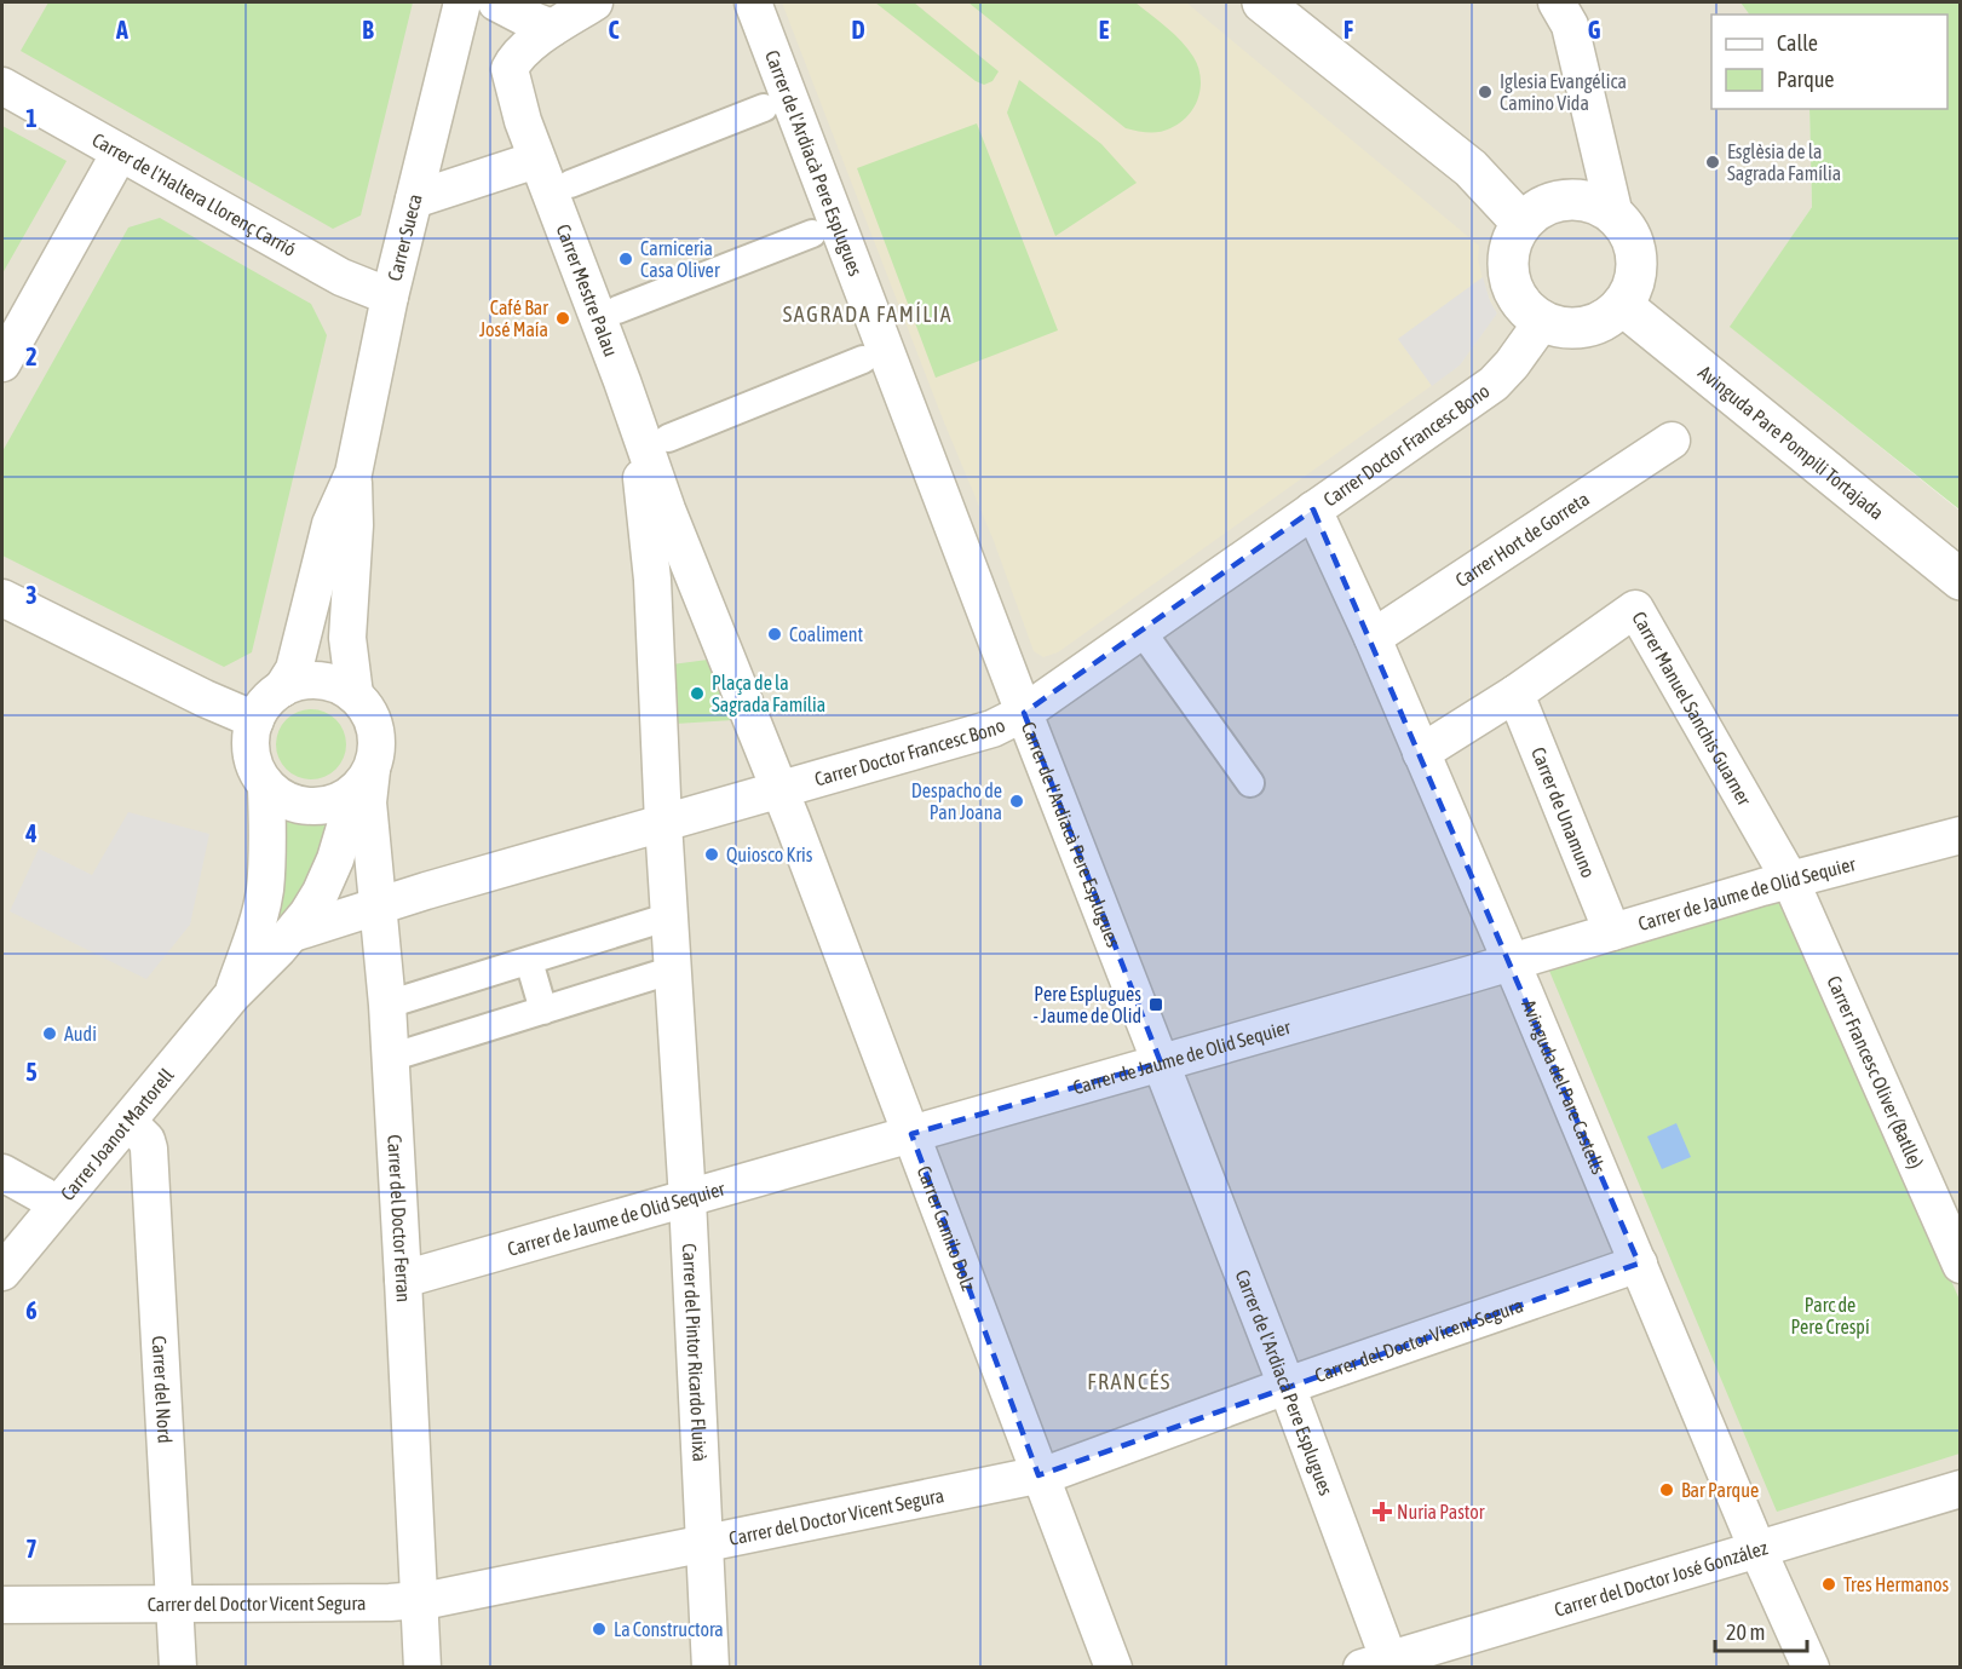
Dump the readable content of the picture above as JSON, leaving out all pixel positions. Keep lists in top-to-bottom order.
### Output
{
  "streets": {
    "street": [
      "Carrer de l'Ardiacà Pere Esplugues",
      "Carrer de l'Haltera Llorenç Carrió",
      "Carrer Sueca",
      "Carrer Mestre Palau",
      "Avinguda Pare Pompili Tortajada",
      "Carrer Doctor Francesc Bono",
      "Carrer Hort de Gorreta",
      "Carrer Manuel Sanchis Guarner",
      "Carrer de Unamuno",
      "Carrer de Jaume de Olid Sequier",
      "Carrer Francesc Oliver (Batlle)",
      "Avinguda del Pare Castells",
      "Carrer Joanot Martorell",
      "Carrer del Doctor Ferran",
      "Carrer Camilo Dolz",
      "Carrer del Doctor Vicent Segura",
      "Carrer del Pintor Ricardo Fluixà",
      "Carrer del Nord",
      "Carrer del Doctor José González"
    ]
  },
  "crossings": [
    ["Carrer de l'Ardiacà Pere Esplugues", "Carrer Doctor Francesc Bono"],
    ["Carrer de l'Ardiacà Pere Esplugues", "Carrer de Jaume de Olid Sequier"],
    ["Carrer de l'Ardiacà Pere Esplugues", "Carrer del Doctor Vicent Segura"],
    ["Carrer de l'Ardiacà Pere Esplugues", "Carrer del Doctor José González"],
    ["Carrer de l'Haltera Llorenç Carrió", "Carrer Sueca"],
    ["Carrer Sueca", "Carrer Joanot Martorell"],
    ["Carrer Sueca", "Carrer del Doctor Ferran"],
    ["Avinguda Pare Pompili Tortajada", "Carrer Doctor Francesc Bono"],
    ["Carrer Doctor Francesc Bono", "Avinguda del Pare Castells"],
    ["Carrer Doctor Francesc Bono", "Carrer Joanot Martorell"],
    ["Carrer Doctor Francesc Bono", "Carrer del Doctor Ferran"],
    ["Carrer Doctor Francesc Bono", "Carrer Camilo Dolz"],
    ["Carrer Doctor Francesc Bono", "Carrer del Pintor Ricardo Fluixà"],
    ["Carrer Hort de Gorreta", "Avinguda del Pare Castells"],
    ["Carrer Manuel Sanchis Guarner", "Carrer de Unamuno"],
    ["Carrer Manuel Sanchis Guarner", "Carrer de Jaume de Olid Sequier"],
    ["Carrer Manuel Sanchis Guarner", "Carrer Francesc Oliver (Batlle)"],
    ["Carrer Manuel Sanchis Guarner", "Avinguda del Pare Castells"],
    ["Carrer de Unamuno", "Carrer de Jaume de Olid Sequier"],
    ["Carrer de Jaume de Olid Sequier", "Carrer Francesc Oliver (Batlle)"],
    ["Carrer de Jaume de Olid Sequier", "Avinguda del Pare Castells"],
    ["Carrer de Jaume de Olid Sequier", "Carrer del Doctor Ferran"],
    ["Carrer de Jaume de Olid Sequier", "Carrer Camilo Dolz"],
    ["Carrer de Jaume de Olid Sequier", "Carrer del Pintor Ricardo Fluixà"],
    ["Avinguda del Pare Castells", "Carrer del Doctor Vicent Segura"],
    ["Avinguda del Pare Castells", "Carrer del Doctor José González"],
    ["Carrer Joanot Martorell", "Carrer del Doctor Ferran"],
    ["Carrer Joanot Martorell", "Carrer del Nord"],
    ["Carrer del Doctor Ferran", "Carrer del Doctor Vicent Segura"],
    ["Carrer Camilo Dolz", "Carrer del Doctor Vicent Segura"],
    ["Carrer del Doctor Vicent Segura", "Carrer del Pintor Ricardo Fluixà"],
    ["Carrer del Doctor Vicent Segura", "Carrer del Nord"]
  ],
  "districts": ["SAGRADA FAMÍLIA", "FRANCÉS"],
  "parks": ["Parc de Pere Crespí"],
  "places": {
    "other": [
      "Iglesia Evangélica Camino Vida",
      "Esglèsia de la Sagrada Família",
      "Carniceria Casa Oliver",
      "Café Bar José Maía",
      "Coaliment",
      "Plaça de la Sagrada Família",
      "Despacho de Pan Joana",
      "Quiosco Kris",
      "Audi",
      "Bar Parque",
      "Tres Hermanos",
      "La Constructora"
    ],
    "transit": ["Pere Esplugues - Jaume de Olid"],
    "health": ["Nuria Pastor"]
  },
  "legend": ["Calle", "Parque"],
  "scale_bar": "20 m",
  "grid": {
    "columns": [
      "A",
      "B",
      "C",
      "D",
      "E",
      "F",
      "G"
    ],
    "rows": [
      "1",
      "2",
      "3",
      "4",
      "5",
      "6",
      "7"
    ]
  }
}
